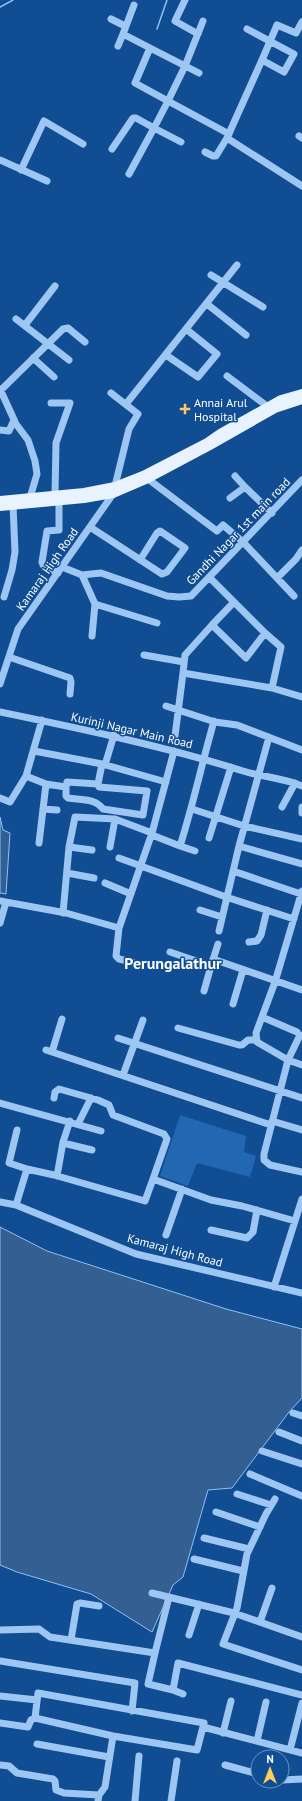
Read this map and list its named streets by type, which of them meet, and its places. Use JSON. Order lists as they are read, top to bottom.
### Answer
{
  "streets": {
    "street": ["Gandhi Nagar 1st main road", "Kamaraj High Road", "Kurinji Nagar Main Road"]
  },
  "districts": ["Perungalathur"],
  "places": {
    "health": ["Annai Arul Hospital"]
  },
  "north": "top"
}
